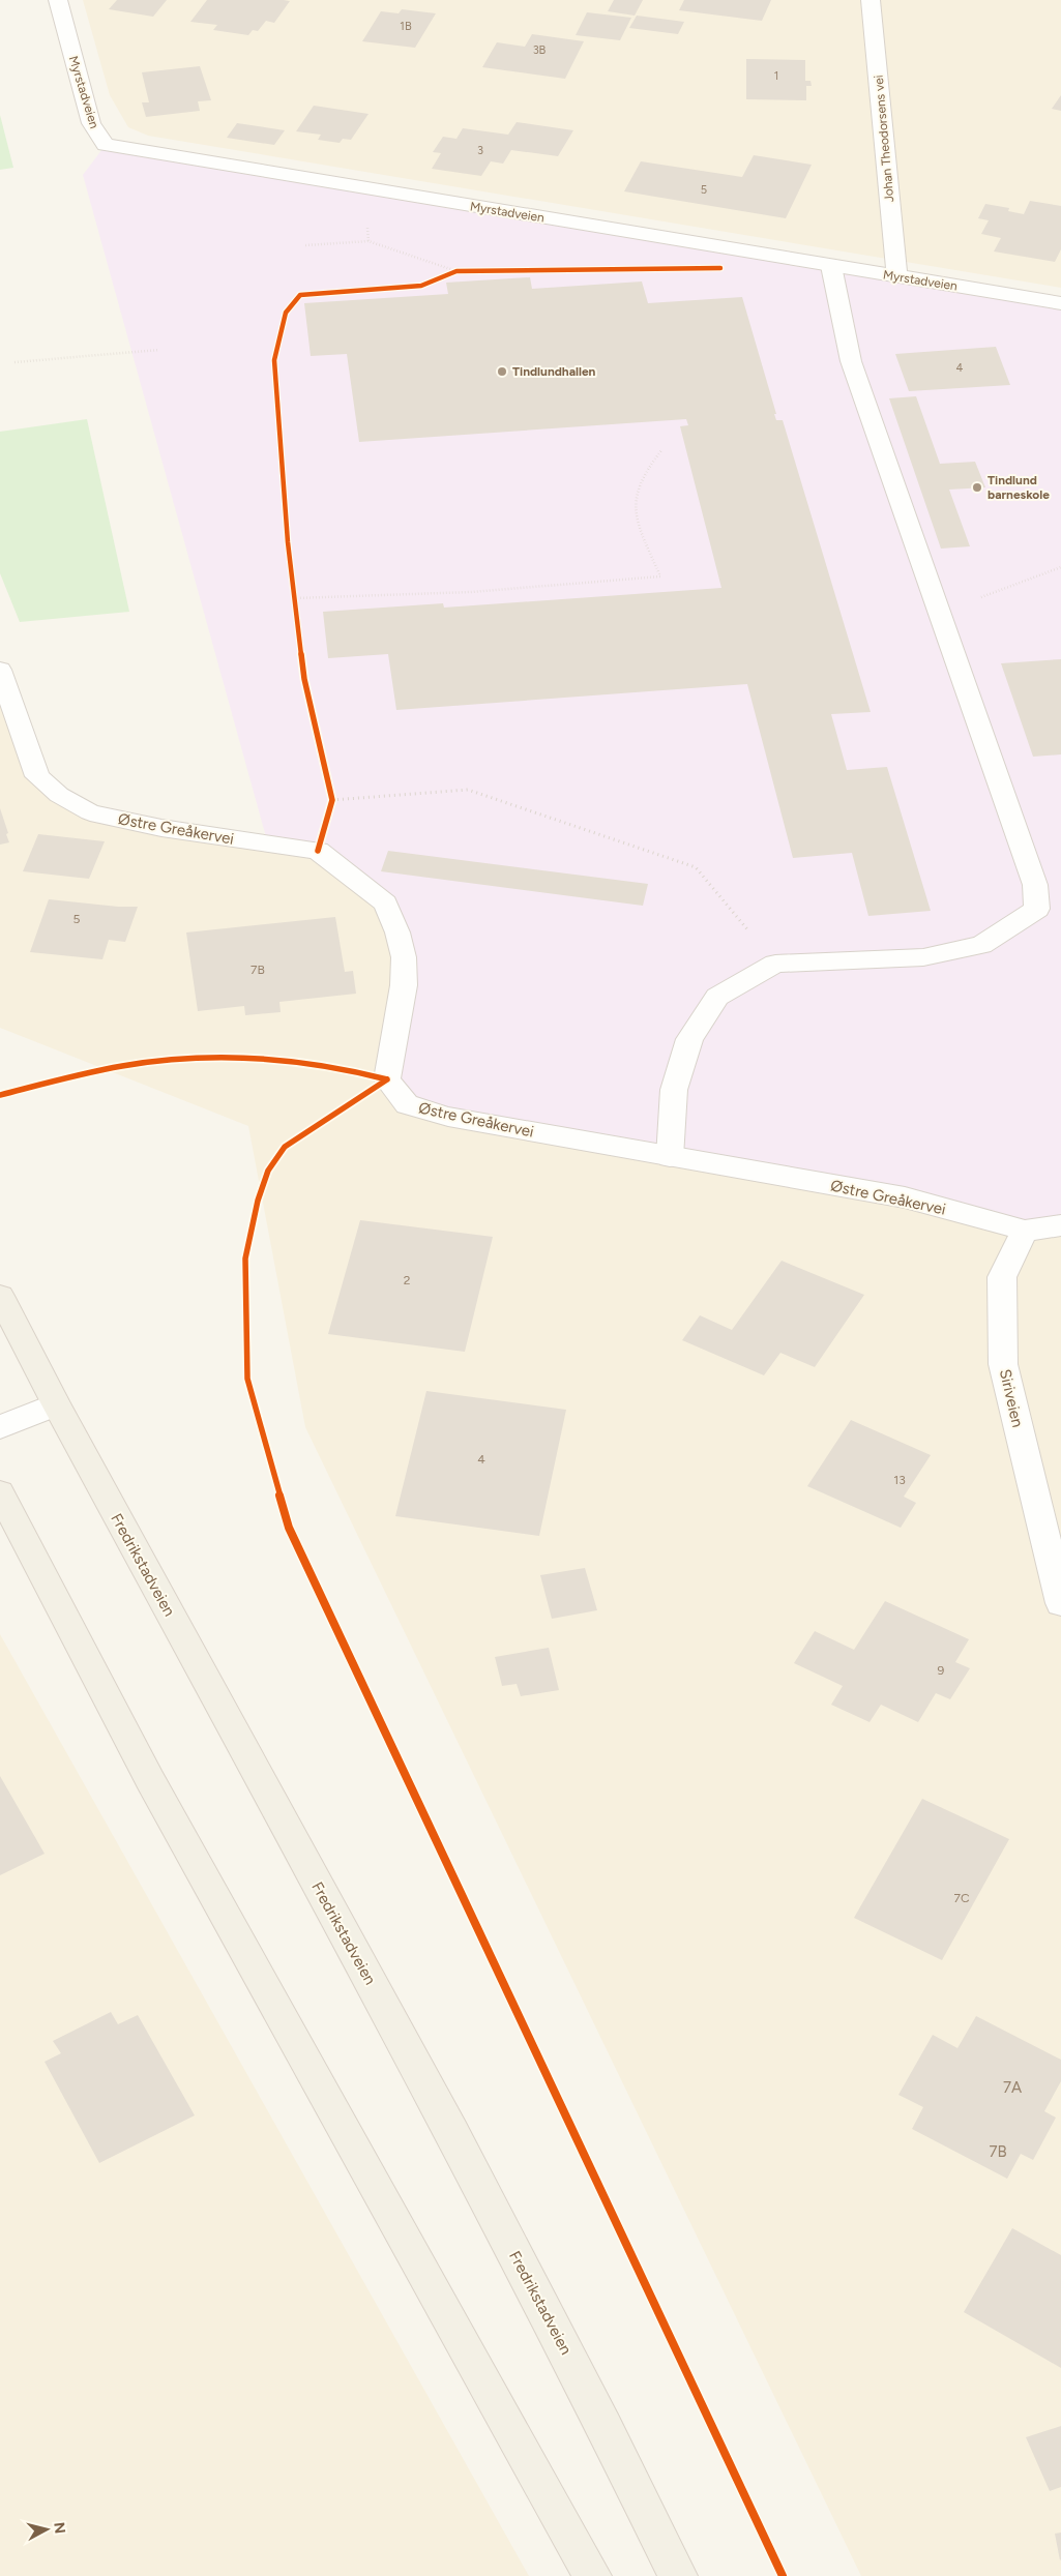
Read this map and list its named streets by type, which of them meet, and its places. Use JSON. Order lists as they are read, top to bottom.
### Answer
{
  "streets": {
    "main road": ["Fredrikstadveien"],
    "street": [
      "Myrstadveien",
      "Johan Theodorsens vei",
      "Østre Greåkervei",
      "Siriveien"
    ]
  },
  "crossings": [
    ["Myrstadveien", "Johan Theodorsens vei"],
    ["Østre Greåkervei", "Siriveien"]
  ],
  "places": ["Tindlundhallen", "Tindlund barneskole"],
  "house_numbers": [
    "1B",
    "3B",
    "1",
    "3",
    "5",
    "4",
    "5",
    "7B",
    "2",
    "4",
    "13",
    "9",
    "7C",
    "7A",
    "7B"
  ],
  "north": "right"
}
